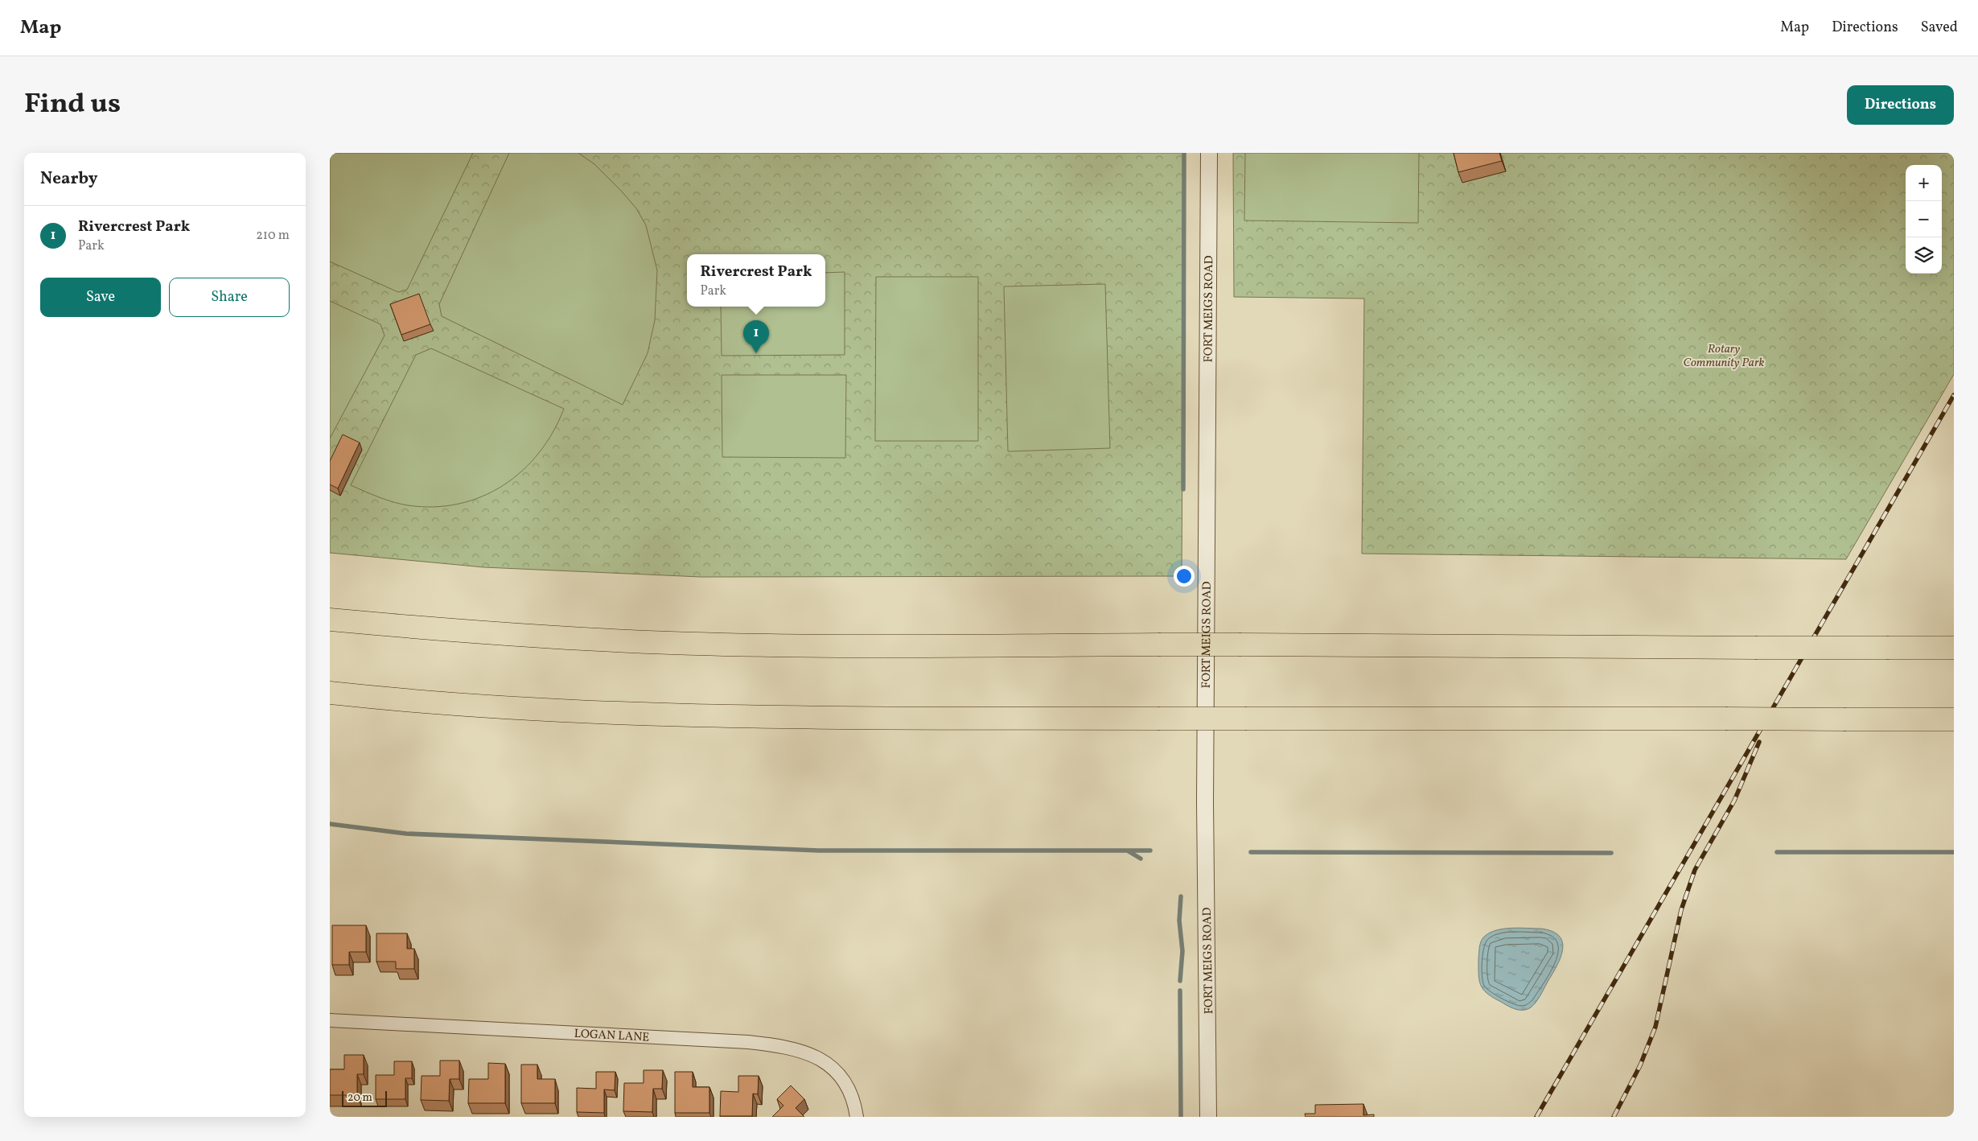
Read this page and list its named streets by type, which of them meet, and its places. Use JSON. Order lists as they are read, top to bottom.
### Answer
{
  "streets": {
    "street": ["FORT MEIGS ROAD", "LOGAN LANE"]
  },
  "parks": ["Rotary Community Park"],
  "scale_bar": "20 m",
  "page": {
    "header": "Map",
    "nav": ["Map", "Directions", "Saved"],
    "title": "Find us",
    "buttons": [
      "Directions",
      ["Save", "Share"]
    ],
    "heading": "Nearby",
    "map_buttons": ["+", "−"],
    "list": [
      {
        "mark": "1",
        "name": "Rivercrest Park",
        "note": "Park",
        "value": "210 m"
      }
    ],
    "popup": ["Rivercrest Park", "Park"],
    "pins": "1",
    "scale": "20 m"
  }
}
